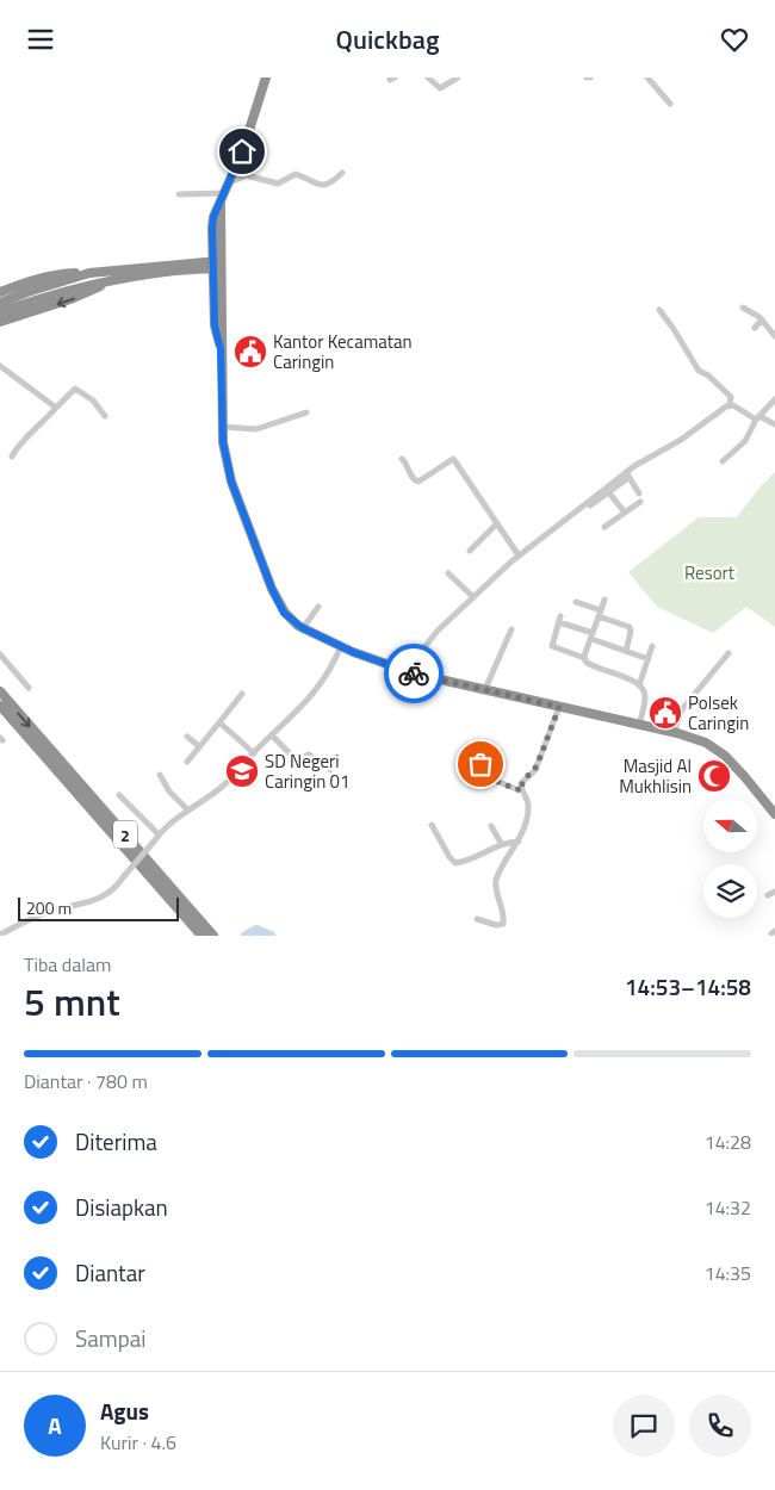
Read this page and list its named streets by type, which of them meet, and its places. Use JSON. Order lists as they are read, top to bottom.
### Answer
{
  "streets": {
    "highway": ["2"]
  },
  "parks": ["Resort"],
  "places": {
    "public building": ["Kantor Kecamatan Caringin", "Polsek Caringin"],
    "school or university": ["SD Negeri Caringin 01"],
    "mosque": ["Masjid Al Mukhlisin"]
  },
  "scale_bar": "200 m",
  "north": "left",
  "page": {
    "header": "Quickbag",
    "scale": "200 m",
    "heading": ["5 mnt", "Tiba dalam", "14:53–14:58"],
    "panel": ["Agus", "Kurir · 4.6"],
    "bar": "Diantar · 780 m",
    "list": [
      ["Diterima", "14:28"],
      ["Disiapkan", "14:32"],
      ["Diantar", "14:35"],
      "Sampai"
    ],
    "round": "A"
  }
}
